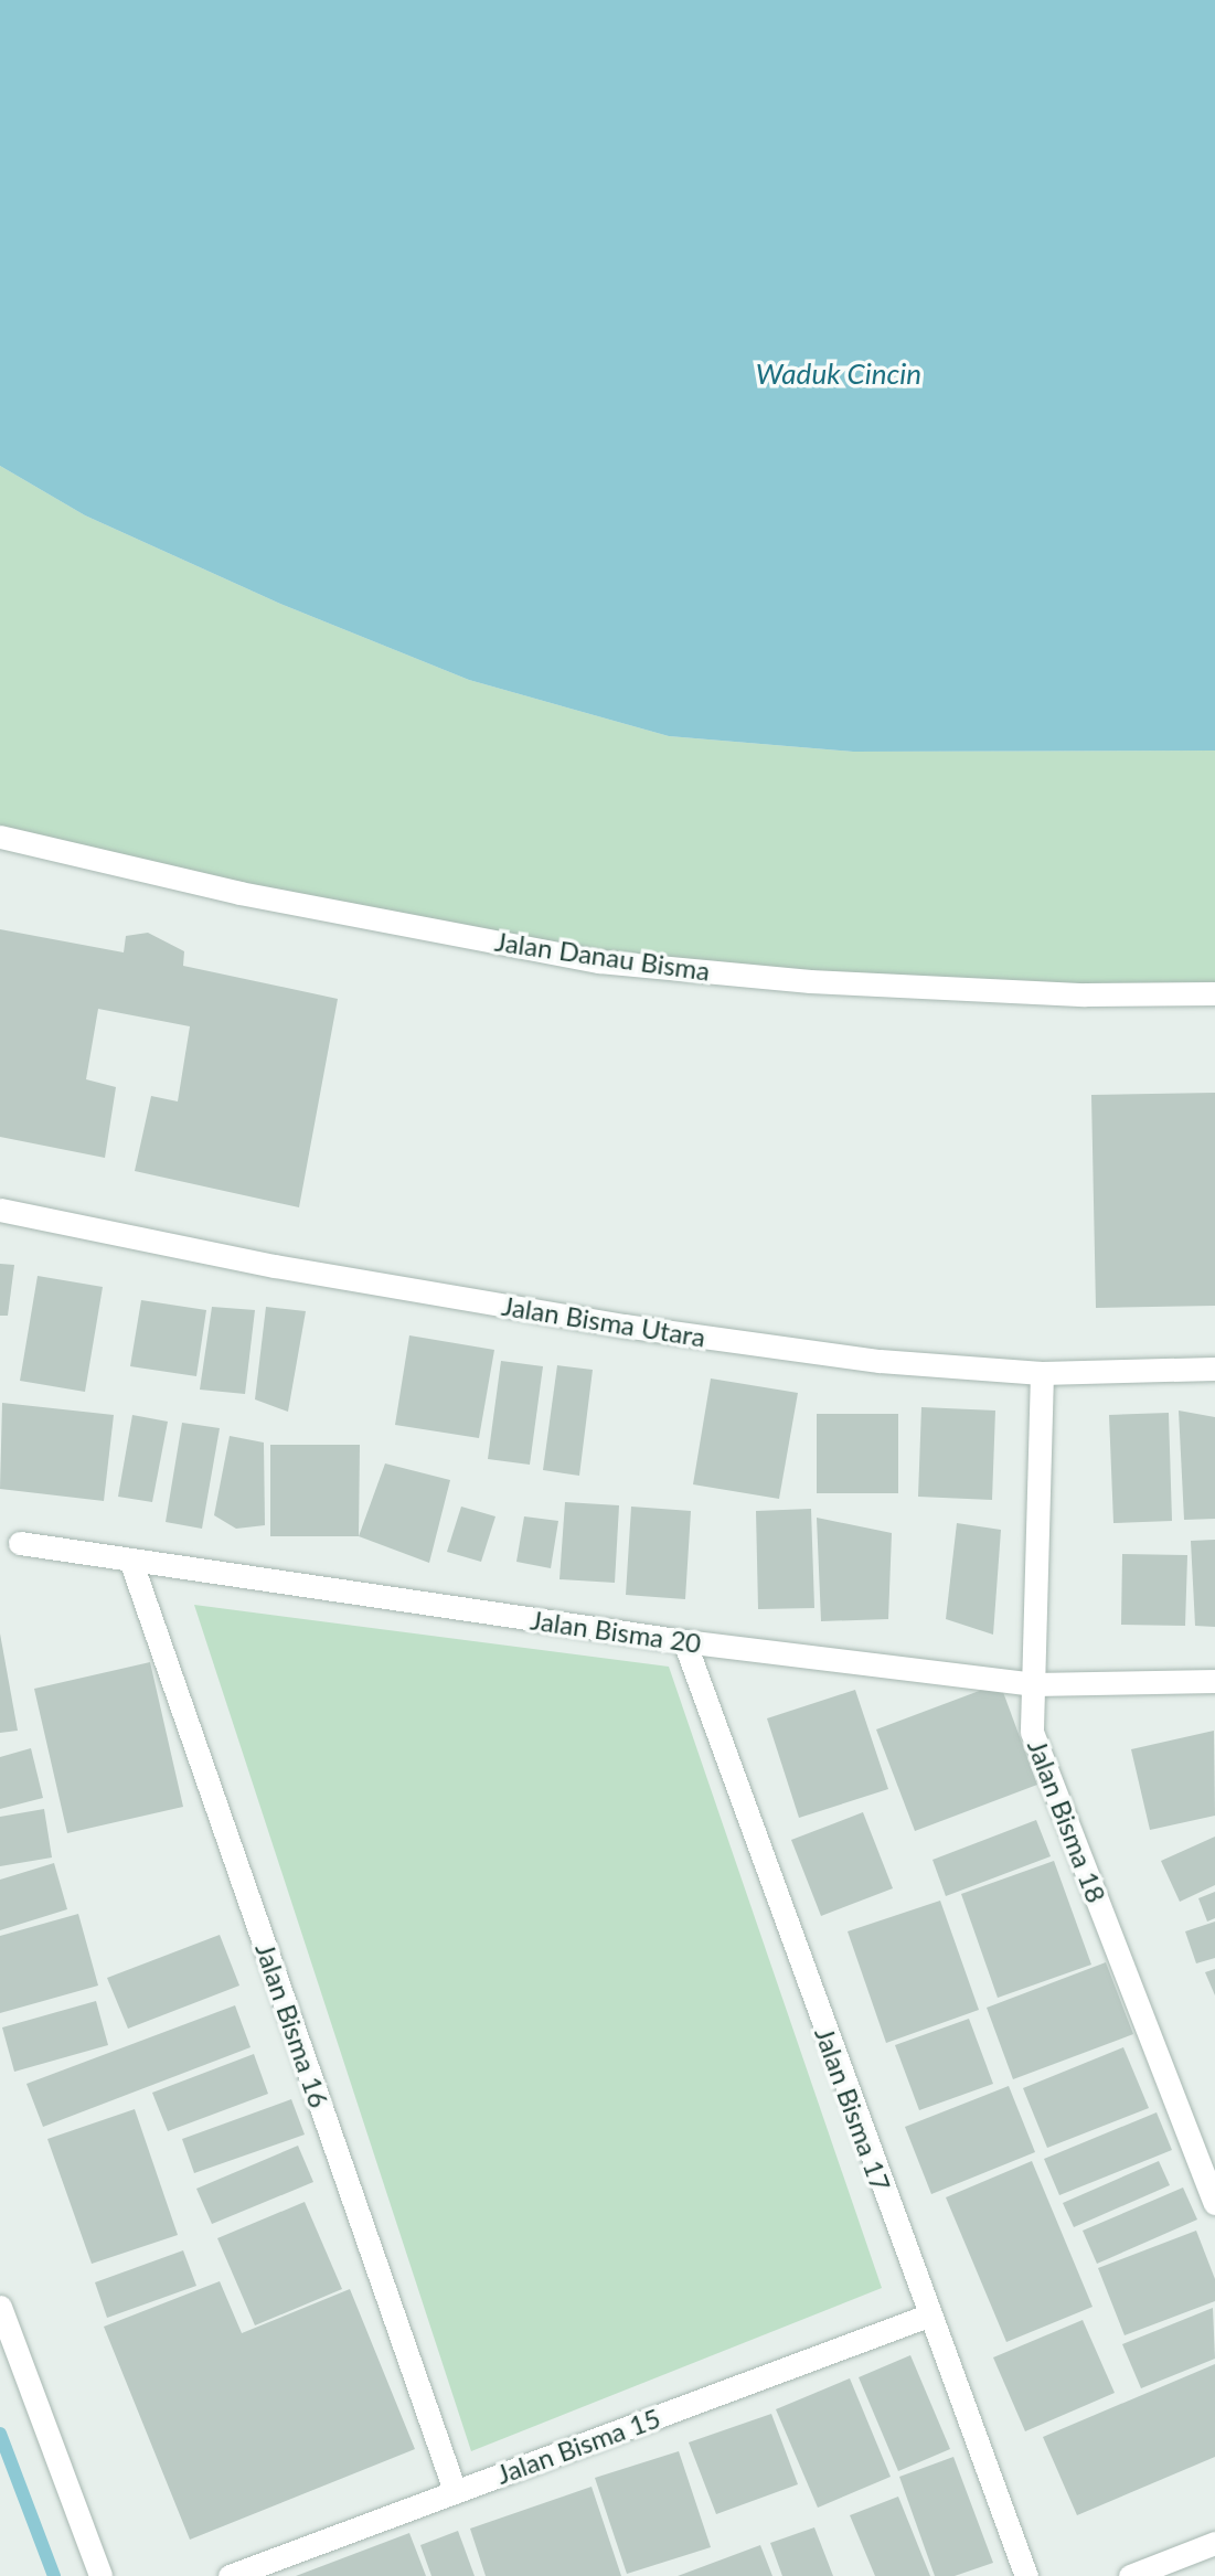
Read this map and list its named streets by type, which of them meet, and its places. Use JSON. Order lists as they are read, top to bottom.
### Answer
{
  "streets": {
    "street": [
      "Jalan Danau Bisma",
      "Jalan Bisma Utara",
      "Jalan Bisma 20",
      "Jalan Bisma 18",
      "Jalan Bisma 16",
      "Jalan Bisma 17",
      "Jalan Bisma 15"
    ]
  },
  "crossings": [
    ["Jalan Bisma Utara", "Jalan Bisma 18"],
    ["Jalan Bisma 20", "Jalan Bisma 18"],
    ["Jalan Bisma 20", "Jalan Bisma 16"],
    ["Jalan Bisma 20", "Jalan Bisma 17"],
    ["Jalan Bisma 16", "Jalan Bisma 15"],
    ["Jalan Bisma 17", "Jalan Bisma 15"]
  ],
  "water": ["Waduk Cincin"]
}
